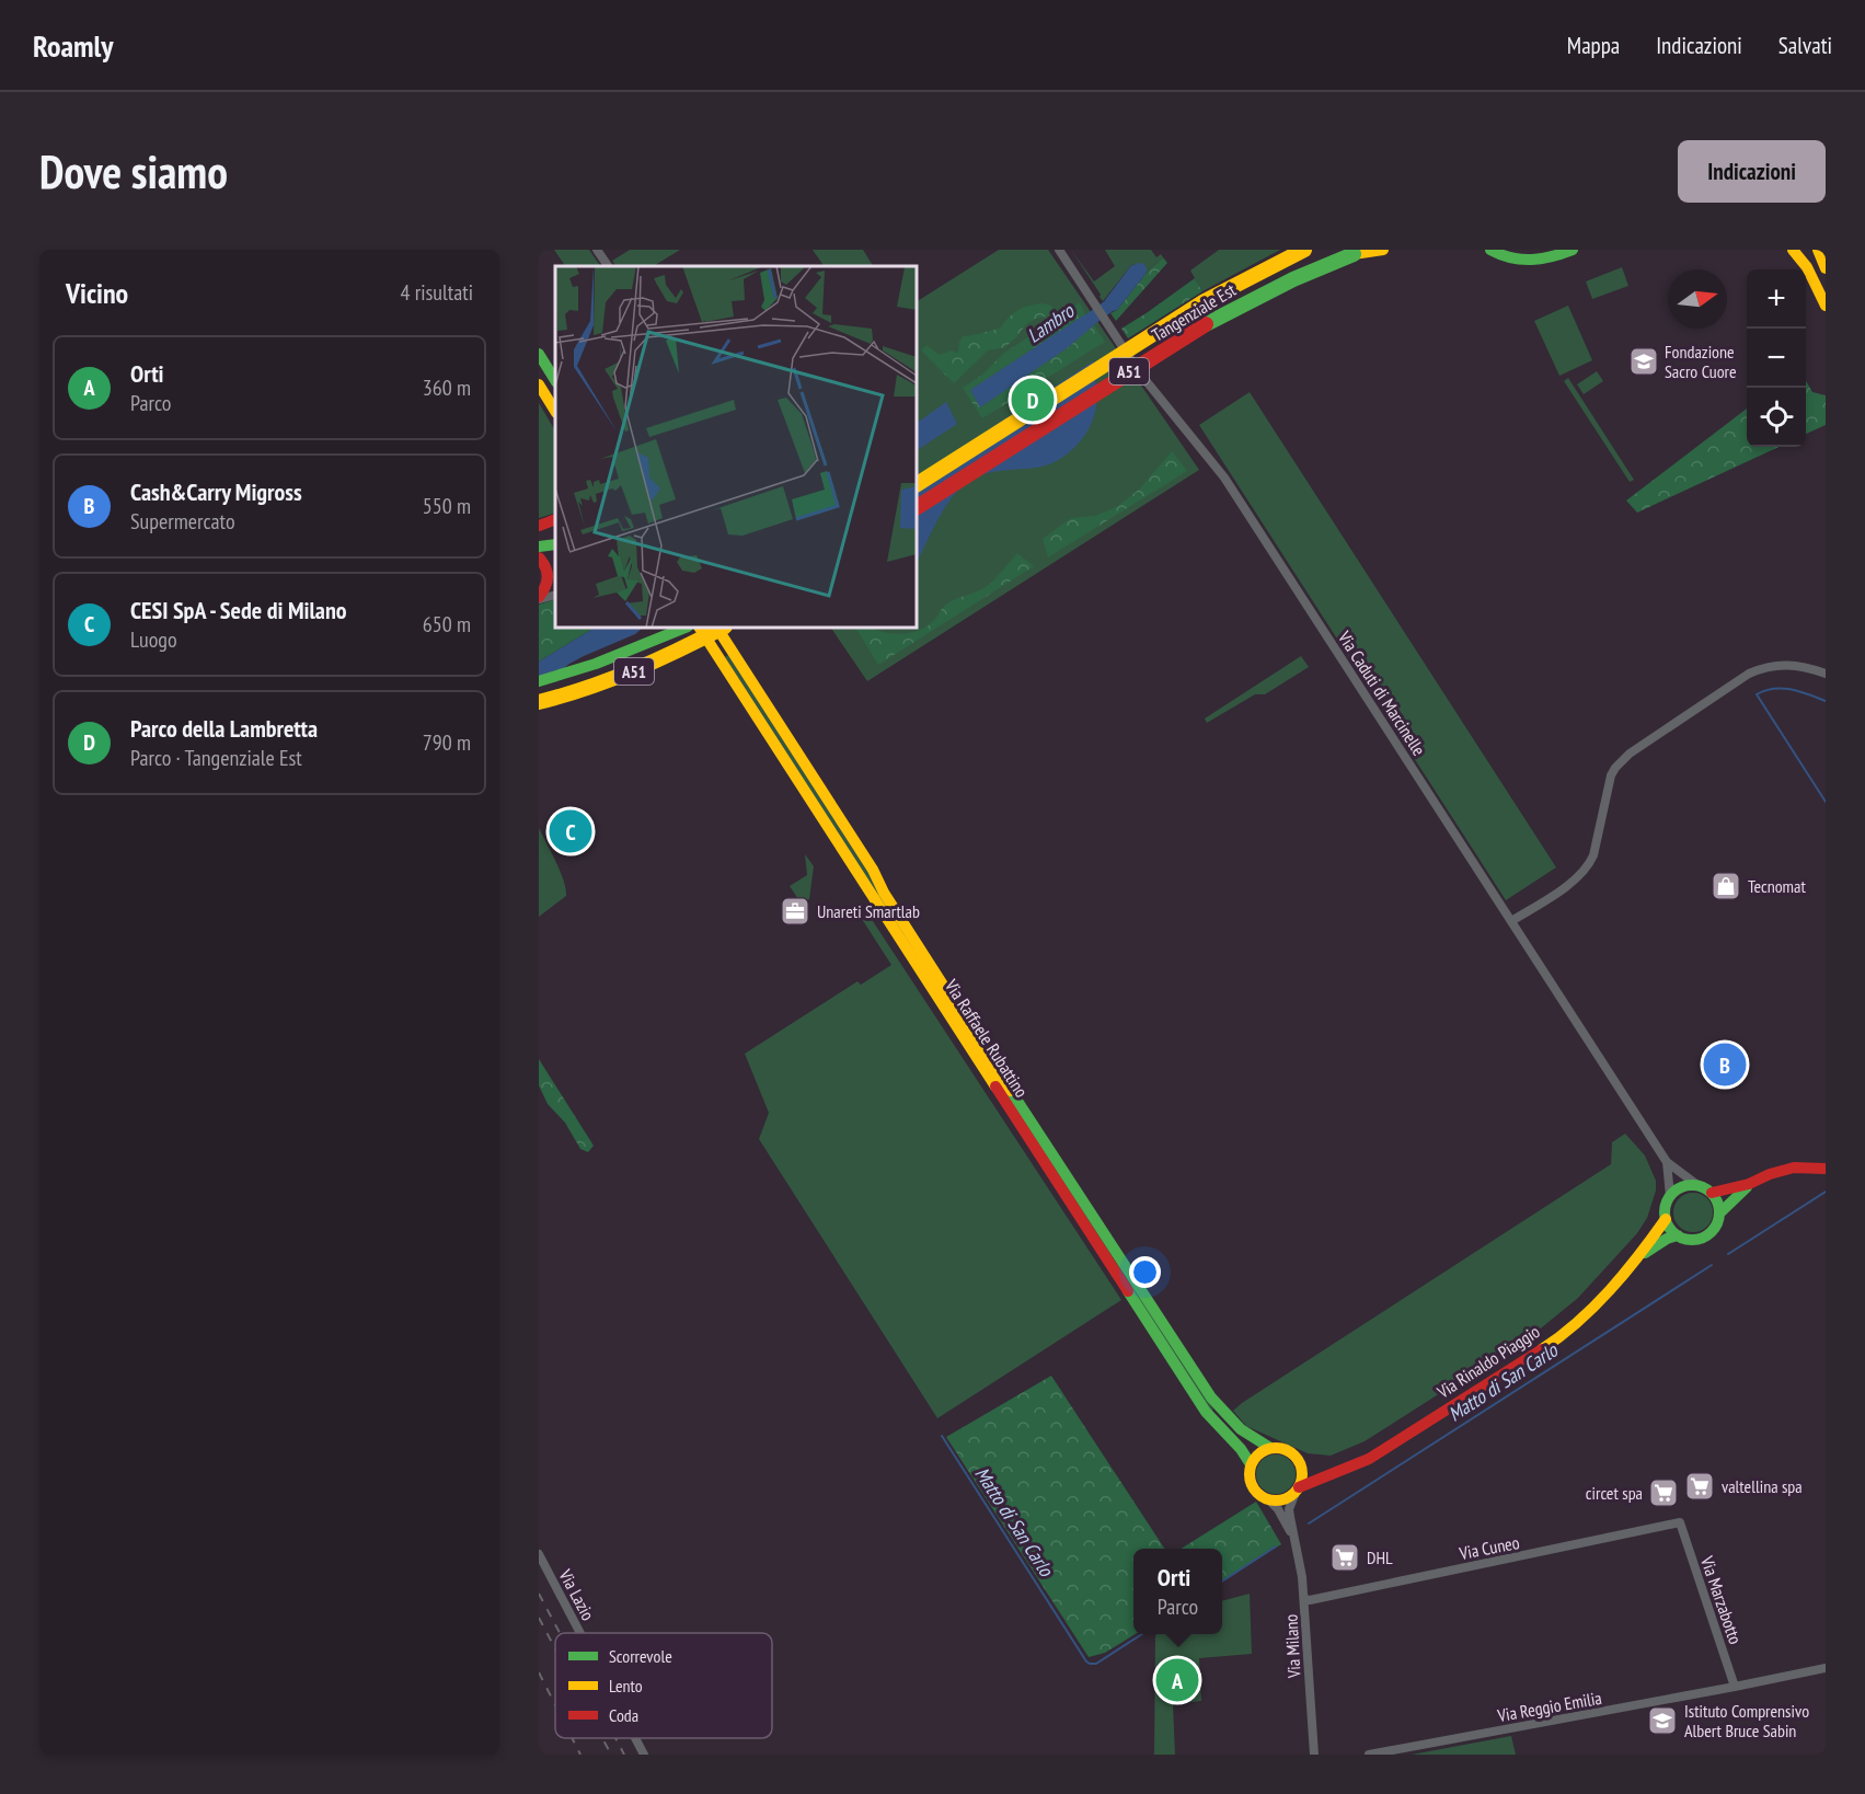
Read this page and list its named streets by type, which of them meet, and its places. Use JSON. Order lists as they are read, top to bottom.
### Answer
{
  "streets": {
    "main road": [
      "Tangenziale Est",
      "A51",
      "Via Raffaele Rubattino",
      "Via Rinaldo Piaggio"
    ],
    "street": [
      "Via Caduti di Marcinelle",
      "Via Cuneo",
      "Via Lazio",
      "Via Marzabotto",
      "Via Milano",
      "Via Reggio Emilia"
    ]
  },
  "crossings": [
    ["Via Caduti di Marcinelle", "Via Rinaldo Piaggio"],
    ["Via Raffaele Rubattino", "Via Rinaldo Piaggio"],
    ["Via Raffaele Rubattino", "Via Milano"],
    ["Via Rinaldo Piaggio", "Via Milano"],
    ["Via Cuneo", "Via Marzabotto"],
    ["Via Cuneo", "Via Milano"],
    ["Via Marzabotto", "Via Reggio Emilia"]
  ],
  "water": ["Lambro", "Matto di San Carlo"],
  "places": {
    "school or university": ["Fondazione Sacro Cuore", "Istituto Comprensivo Albert Bruce Sabin"],
    "shop": ["Tecnomat"],
    "office": ["Unareti Smartlab"],
    "supermarket": ["valtellina spa", "circet spa", "DHL"]
  },
  "legend": ["Scorrevole", "Lento", "Coda"],
  "north": "right",
  "page": {
    "header": "Roamly",
    "nav": ["Mappa", "Indicazioni", "Salvati"],
    "buttons": "Indicazioni",
    "title": "Dove siamo",
    "heading": ["Vicino", "4 risultati"],
    "map_buttons": ["+", "−"],
    "list": [
      {
        "mark": "A",
        "name": "Orti",
        "note": "Parco",
        "value": "360 m"
      },
      {
        "mark": "B",
        "name": "Cash&Carry Migross",
        "note": "Supermercato",
        "value": "550 m"
      },
      {
        "mark": "C",
        "name": "CESI SpA - Sede di Milano",
        "note": "Luogo",
        "value": "650 m"
      },
      {
        "mark": "D",
        "name": "Parco della Lambretta",
        "note": "Parco · Tangenziale Est",
        "value": "790 m"
      }
    ],
    "pins": [
      "D",
      "C",
      "B",
      "A"
    ],
    "popup": ["Orti", "Parco"]
  }
}
